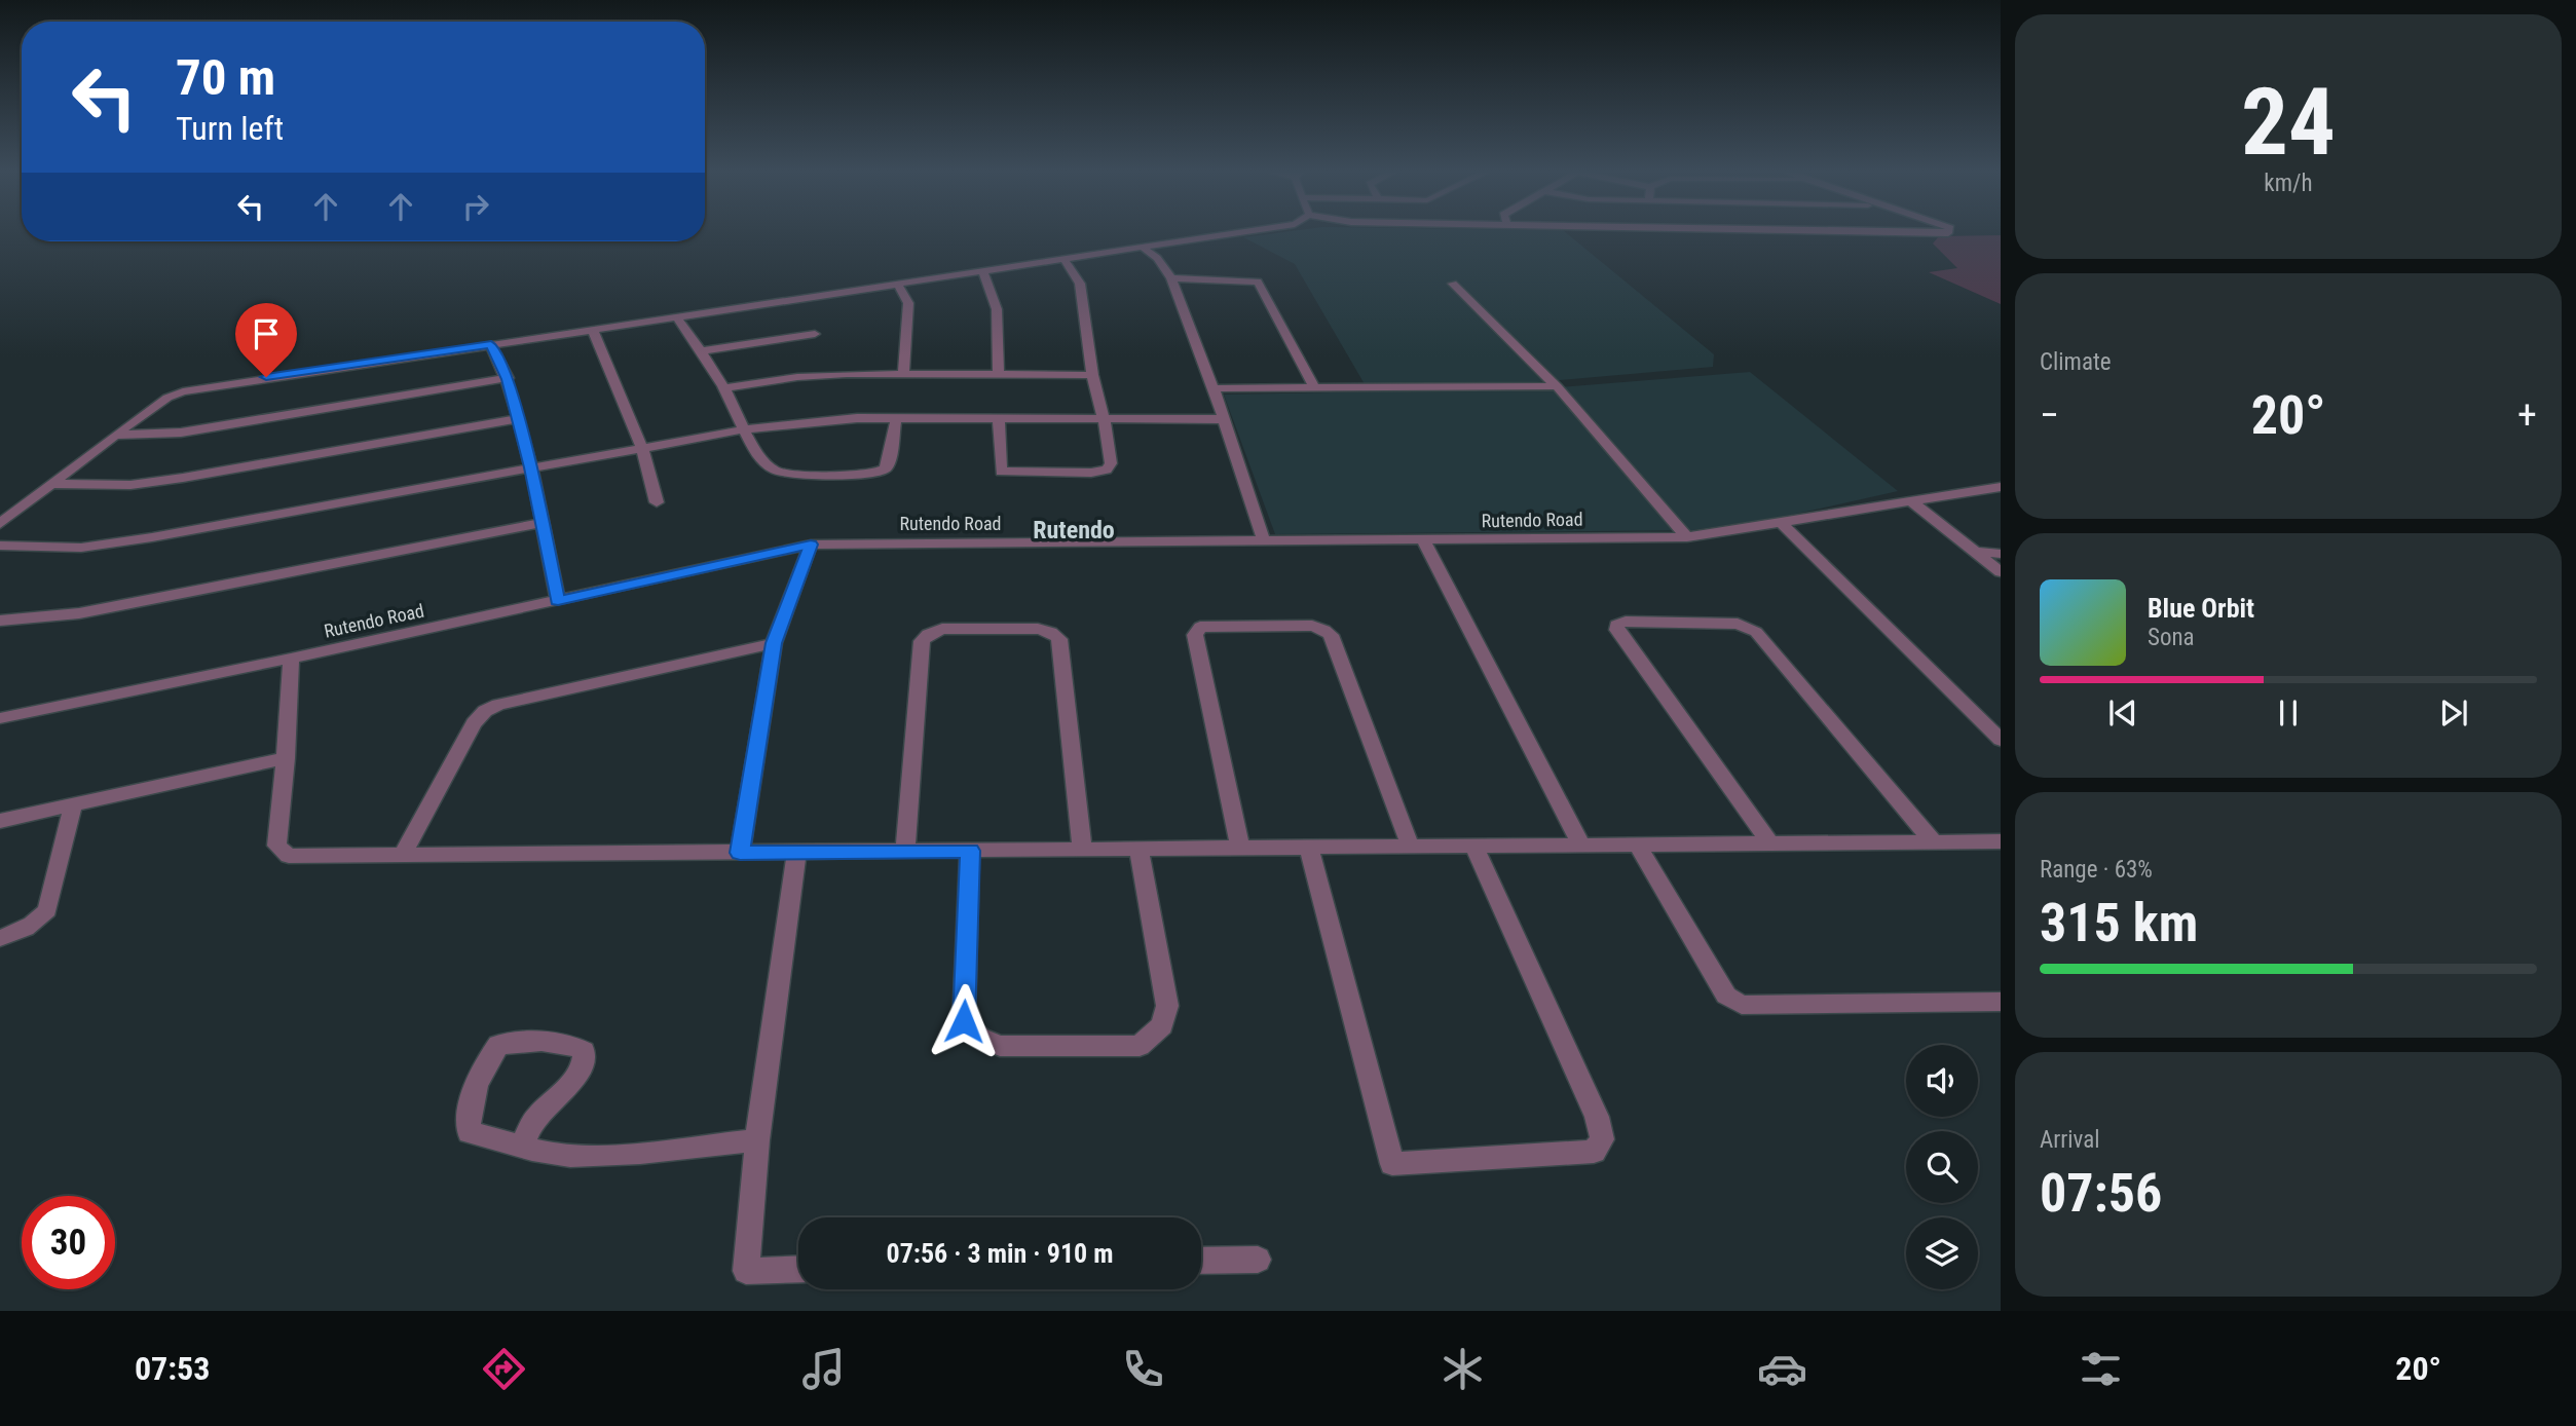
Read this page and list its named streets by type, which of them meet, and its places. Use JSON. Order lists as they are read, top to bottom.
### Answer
{
  "streets": {
    "street": ["Rutendo Road"]
  },
  "districts": ["Rutendo"],
  "page": {
    "tile": [
      ["24", "km/h"],
      "Climate",
      ["Range · 63%", "315 km"],
      ["Arrival", "07:56"]
    ],
    "turn": ["70 m", "Turn left"],
    "heat": ["−", "20°", "+"],
    "song": ["Blue Orbit", "Sona"],
    "limit": "30",
    "trip": "07:56 · 3 min · 910 m",
    "tabs": ["07:53", "20°"]
  }
}
